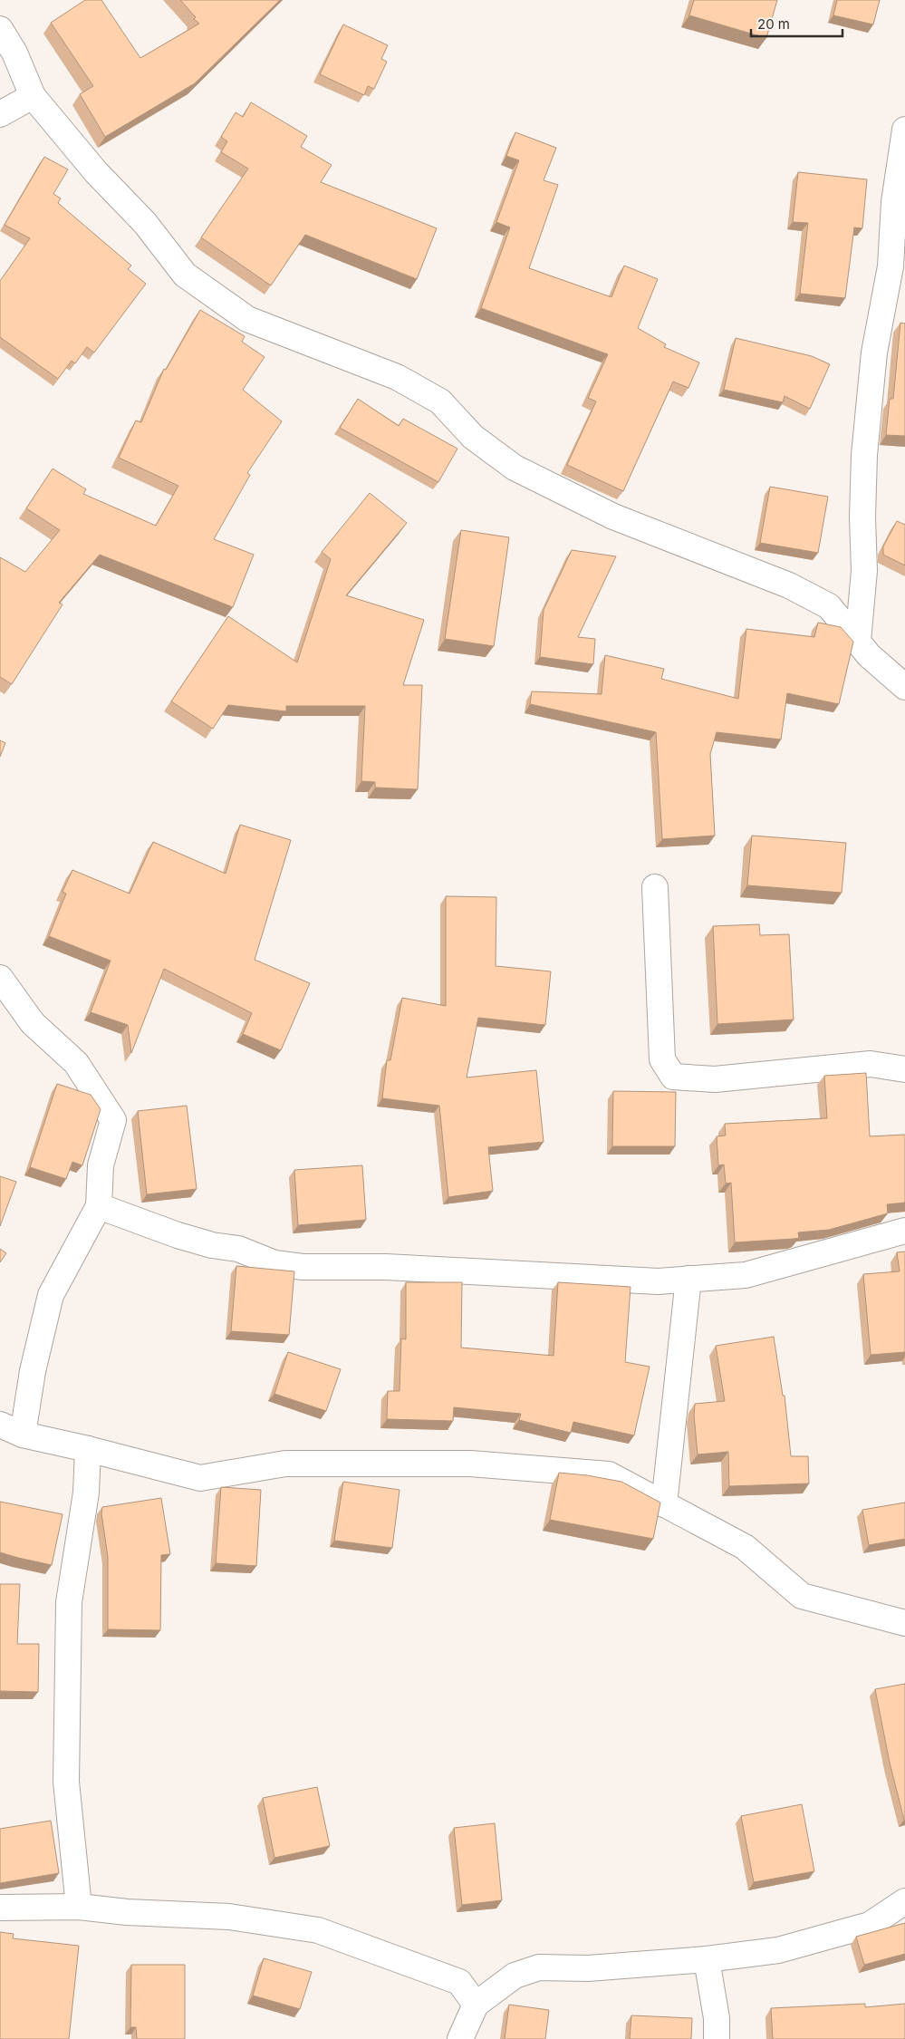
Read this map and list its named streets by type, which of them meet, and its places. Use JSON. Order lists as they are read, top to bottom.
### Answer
{
  "scale_bar": "20 m"
}
